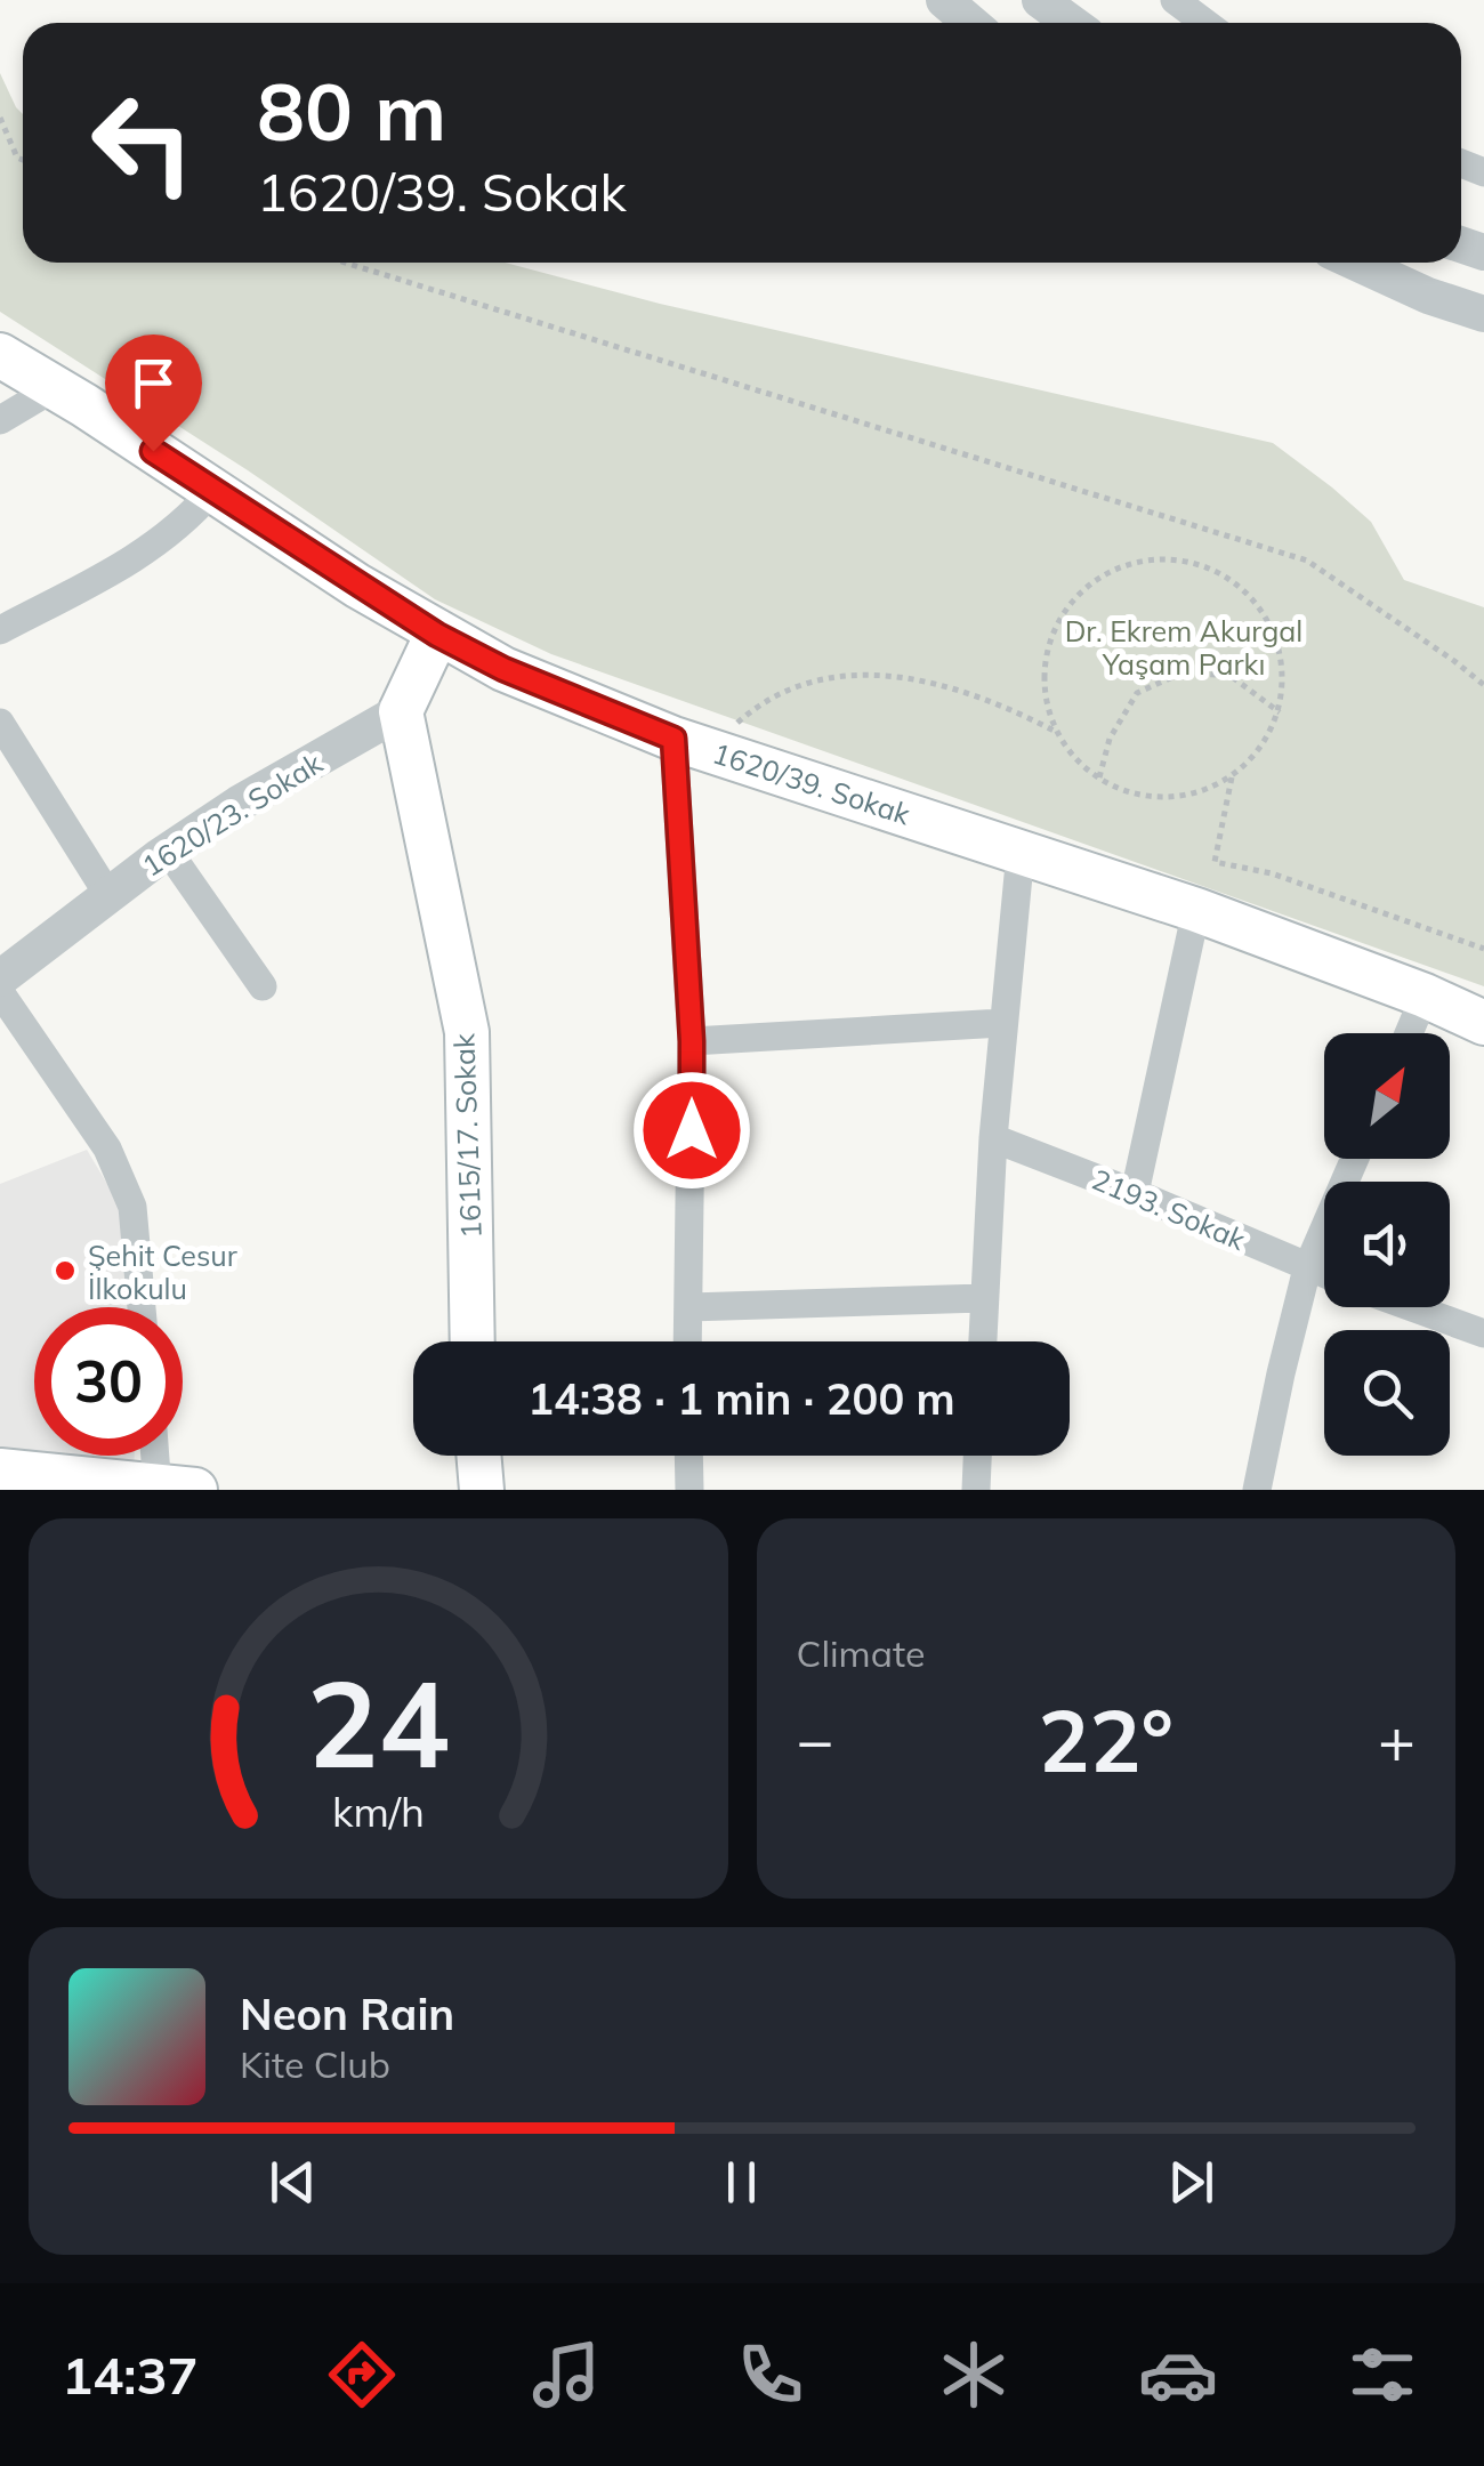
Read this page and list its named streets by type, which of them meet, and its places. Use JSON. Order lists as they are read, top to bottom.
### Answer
{
  "streets": {
    "main road": ["1620/39. Sokak", "1615/17. Sokak"],
    "street": ["1620/23. Sokak", "2193. Sokak"]
  },
  "crossings": [
    ["1620/23. Sokak", "1615/17. Sokak"]
  ],
  "parks": ["Dr. Ekrem Akurgal Yaşam Parkı"],
  "places": ["Şehit Cesur İlkokulu"],
  "north": "top right",
  "page": {
    "turn": ["80 m", "1620/39. Sokak"],
    "limit": "30",
    "trip": "14:38 · 1 min · 200 m",
    "tile": "Climate",
    "heat": ["−", "22°", "+"],
    "song": ["Neon Rain", "Kite Club"],
    "tabs": "14:37",
    "gauge": ["24", "km/h"]
  }
}
